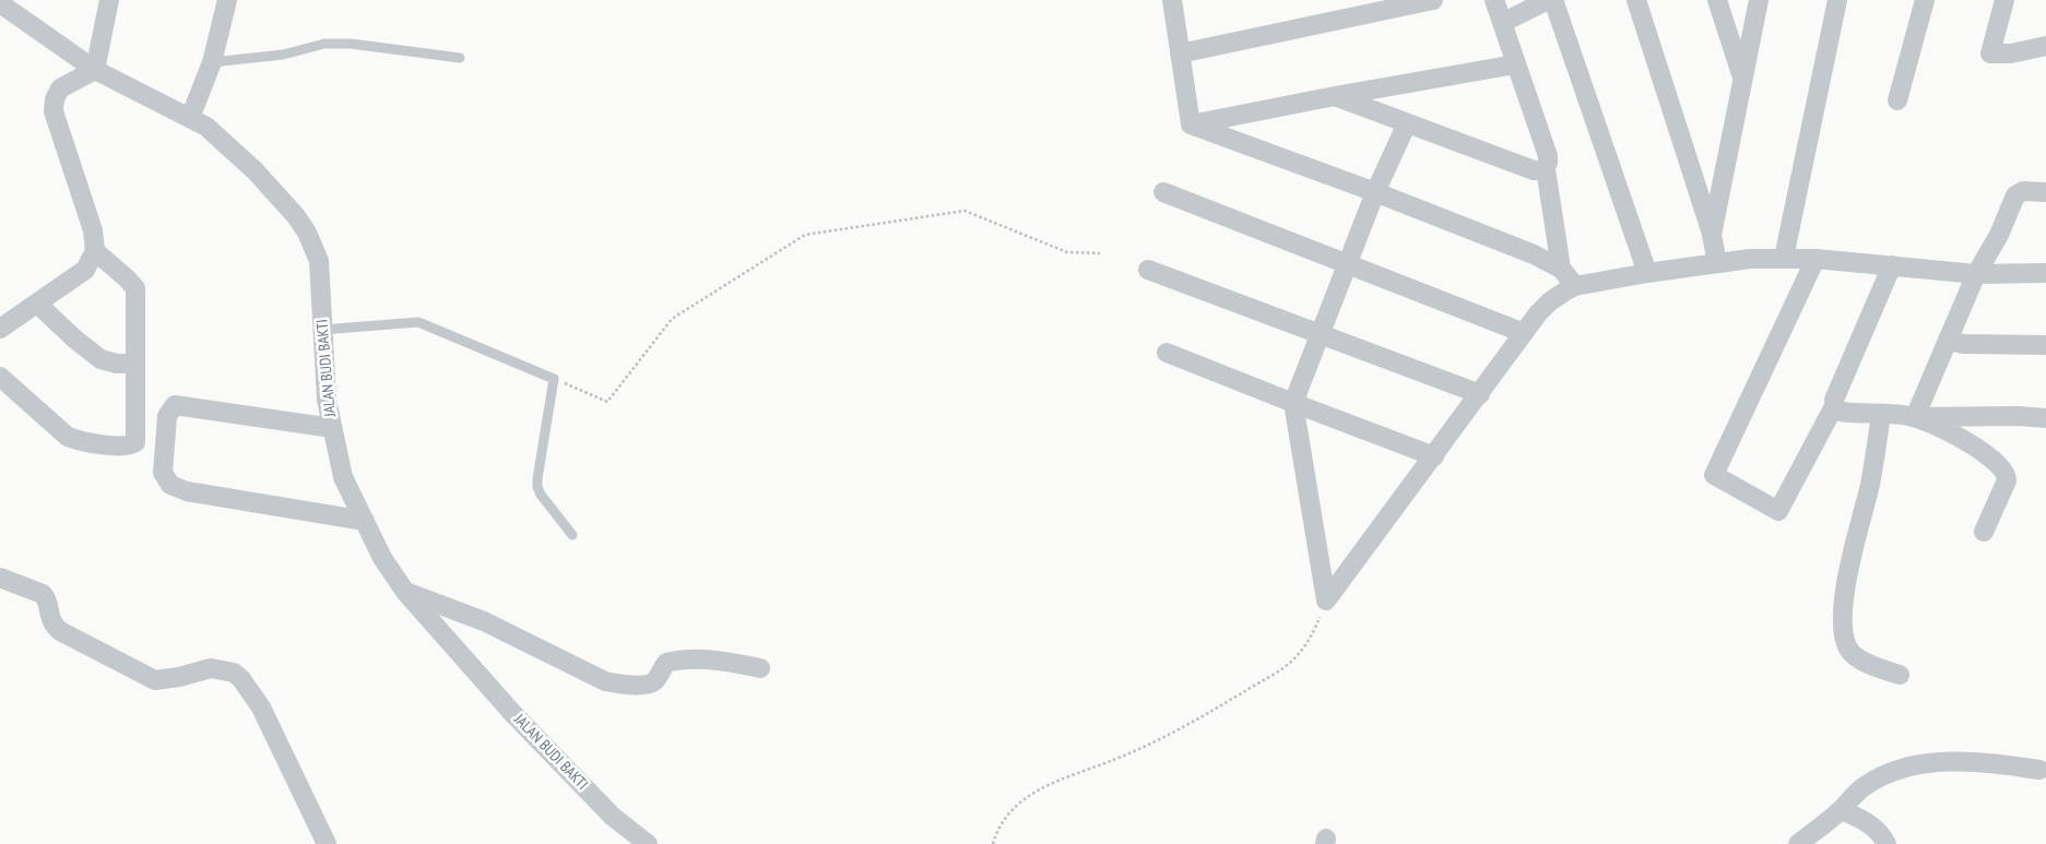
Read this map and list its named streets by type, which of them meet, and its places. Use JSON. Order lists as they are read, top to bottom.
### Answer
{
  "streets": {
    "street": ["JALAN BUDI BAKTI"]
  }
}
